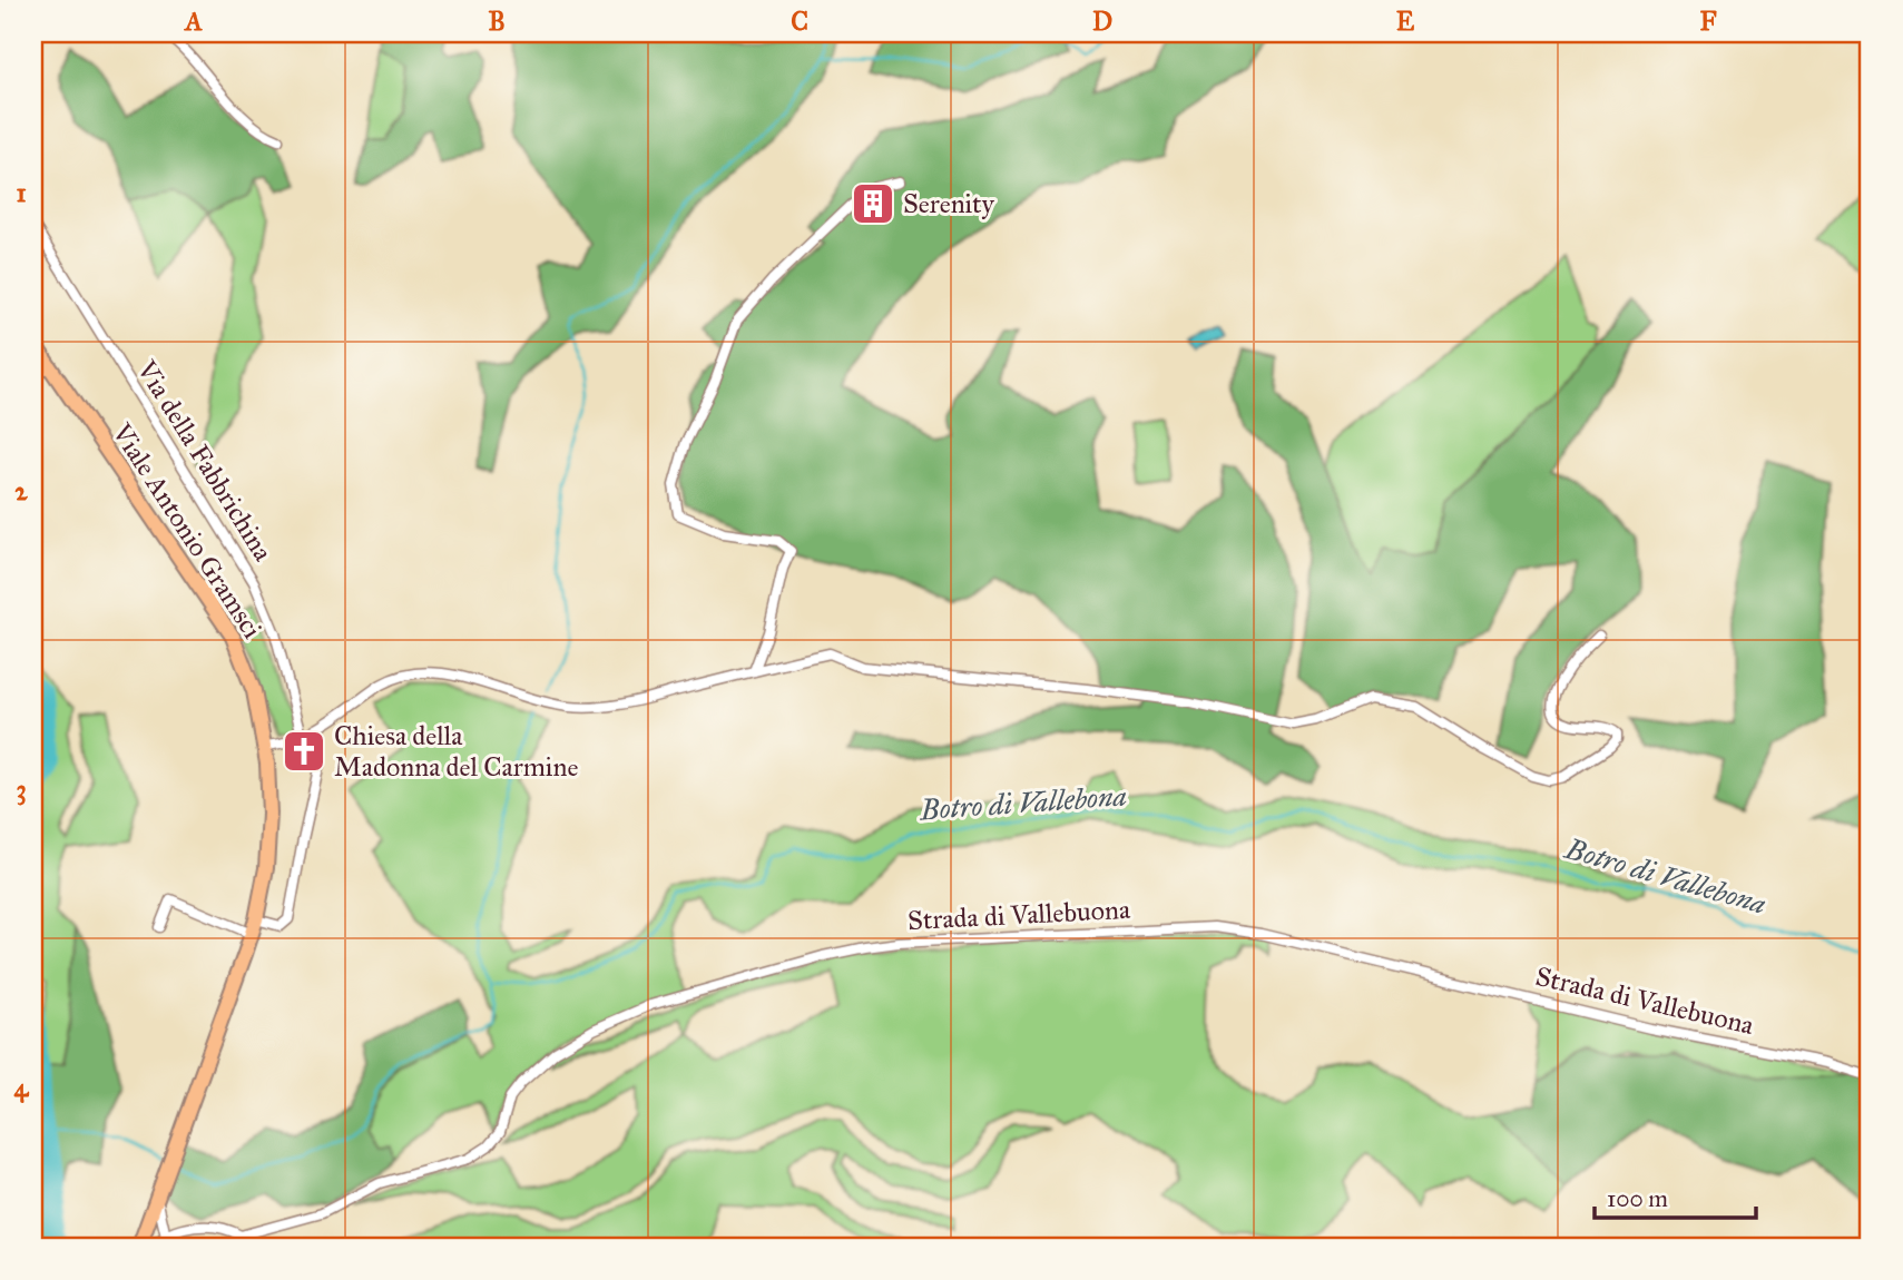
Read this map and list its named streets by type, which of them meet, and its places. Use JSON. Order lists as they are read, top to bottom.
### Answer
{
  "streets": {
    "main road": ["Viale Antonio Gramsci"],
    "street": ["Via della Fabbrichina", "Strada di Vallebuona"]
  },
  "crossings": [
    ["Via della Fabbrichina", "Viale Antonio Gramsci"]
  ],
  "water": ["Botro di Vallebona"],
  "places": {
    "building": ["Serenity"],
    "church": ["Chiesa della Madonna del Carmine"]
  },
  "scale_bar": "100 m",
  "grid": {
    "columns": [
      "A",
      "B",
      "C",
      "D",
      "E",
      "F"
    ],
    "rows": [
      "1",
      "2",
      "3",
      "4"
    ]
  }
}
